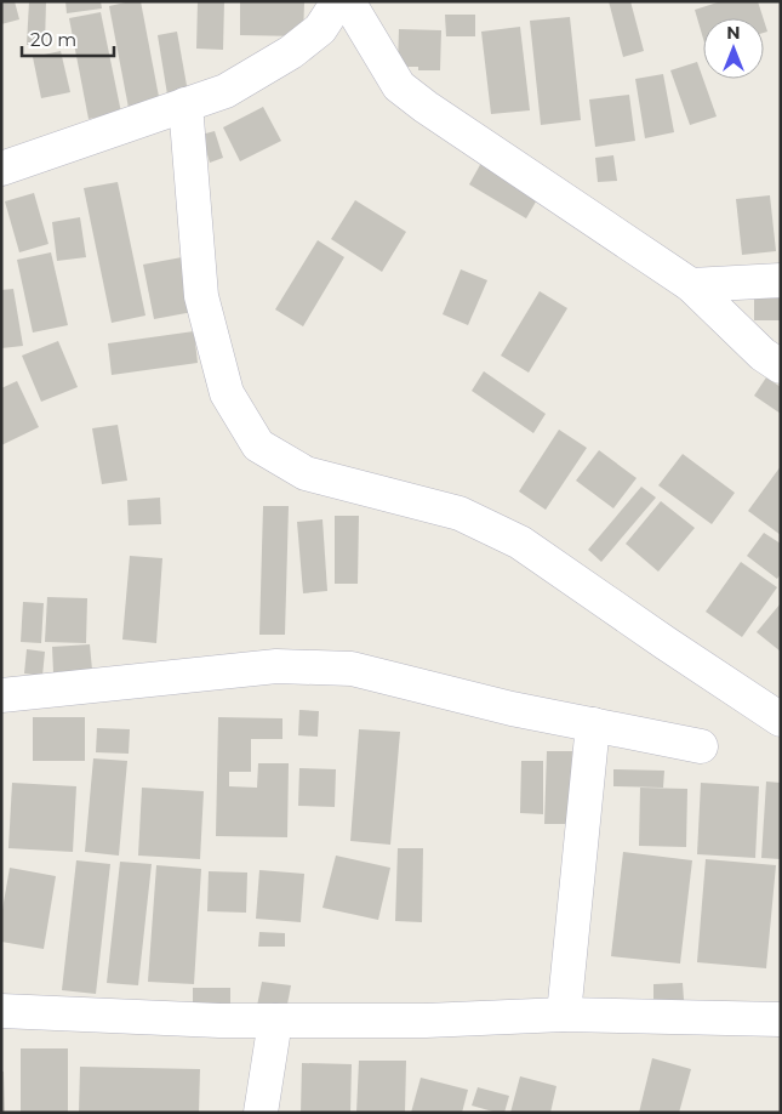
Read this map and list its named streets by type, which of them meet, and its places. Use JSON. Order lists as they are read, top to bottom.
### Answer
{
  "scale_bar": "20 m",
  "north": "top"
}
